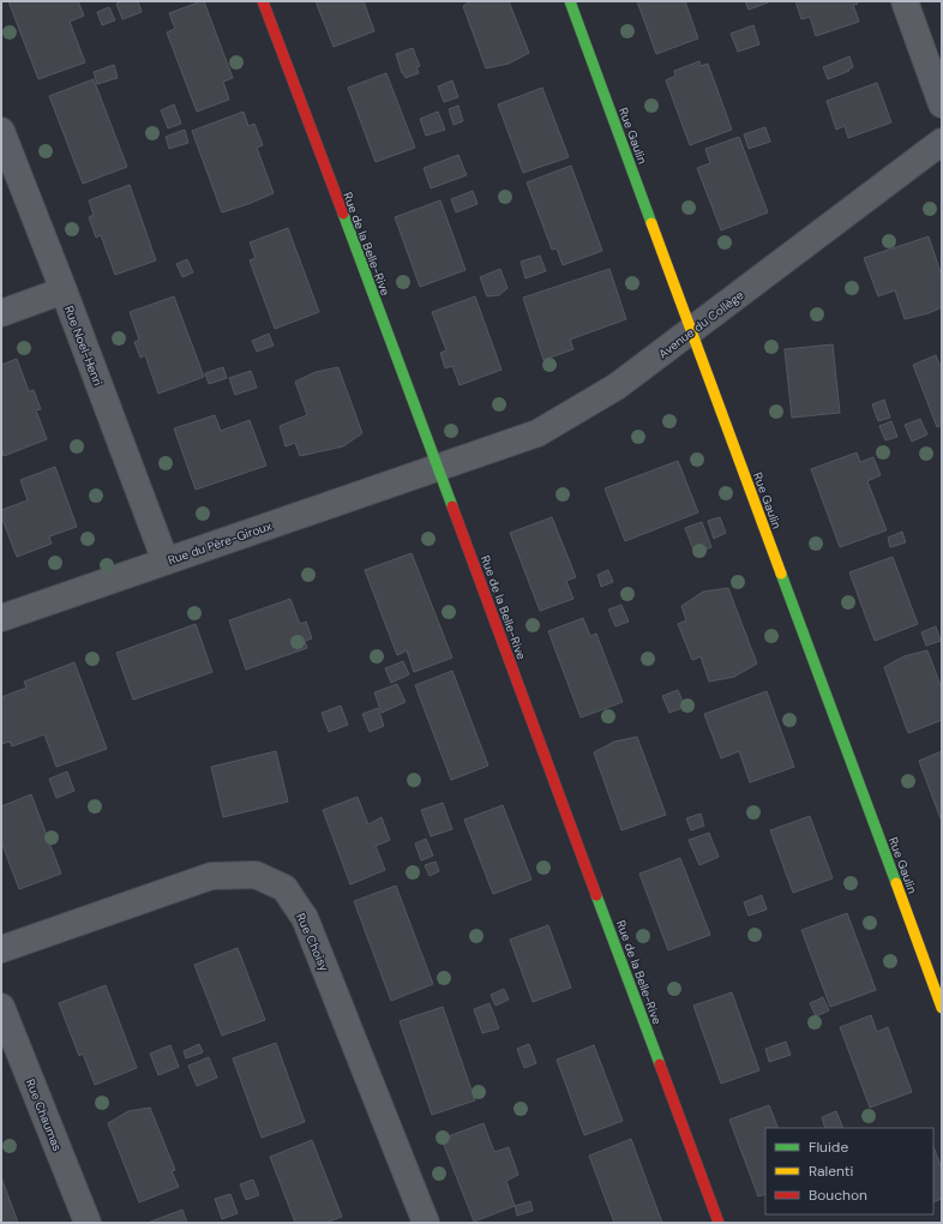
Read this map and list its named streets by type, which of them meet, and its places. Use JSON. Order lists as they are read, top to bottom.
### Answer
{
  "streets": {
    "street": [
      "Rue Gaulin",
      "Rue de la Belle-Rive",
      "Avenue du Collège",
      "Rue Noel-Henri",
      "Rue du Père-Giroux",
      "Rue Choisy",
      "Rue Chaumas"
    ]
  },
  "crossings": [
    ["Rue Gaulin", "Avenue du Collège"],
    ["Rue de la Belle-Rive", "Avenue du Collège"],
    ["Rue de la Belle-Rive", "Rue du Père-Giroux"],
    ["Avenue du Collège", "Rue du Père-Giroux"],
    ["Rue Noel-Henri", "Rue du Père-Giroux"]
  ],
  "legend": ["Fluide", "Ralenti", "Bouchon"]
}
